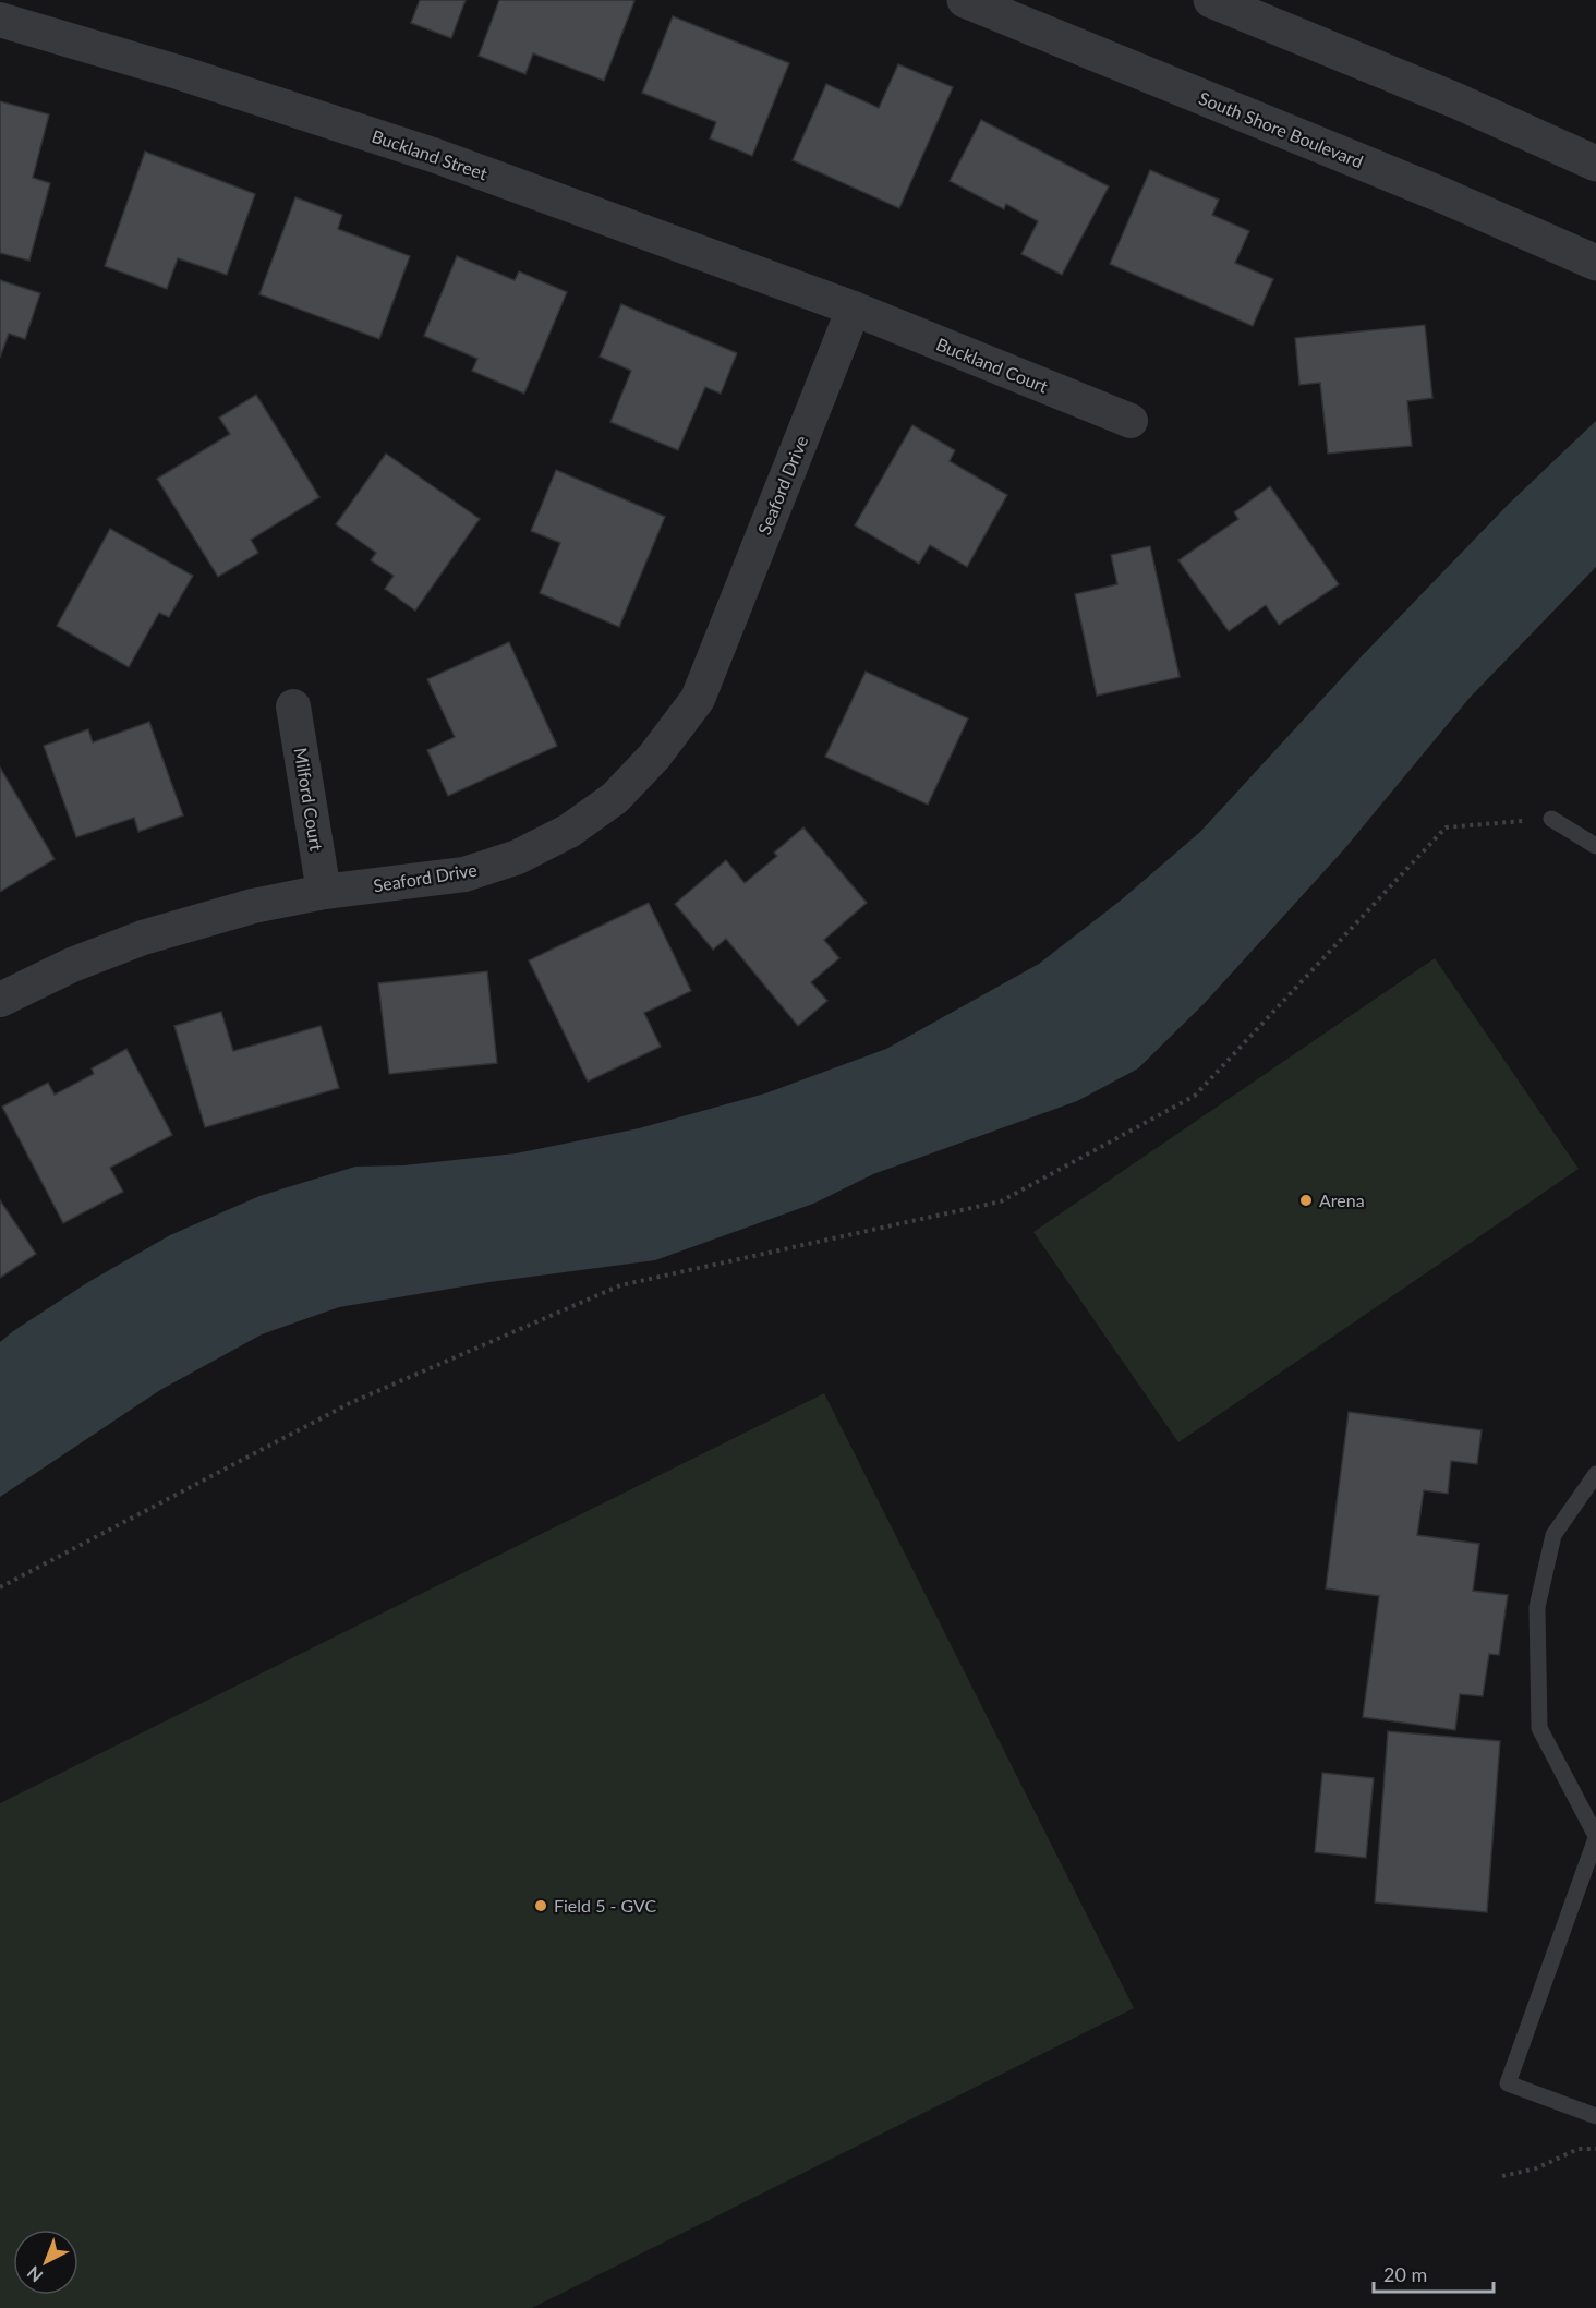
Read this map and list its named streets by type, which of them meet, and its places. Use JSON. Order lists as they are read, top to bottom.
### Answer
{
  "streets": {
    "street": [
      "South Shore Boulevard",
      "Buckland Street",
      "Buckland Court",
      "Seaford Drive",
      "Milford Court"
    ]
  },
  "crossings": [
    ["Buckland Street", "Buckland Court"],
    ["Buckland Street", "Seaford Drive"],
    ["Buckland Court", "Seaford Drive"],
    ["Seaford Drive", "Milford Court"]
  ],
  "places": ["Arena", "Field 5 - GVC"],
  "scale_bar": "20 m",
  "north": "bottom left"
}
